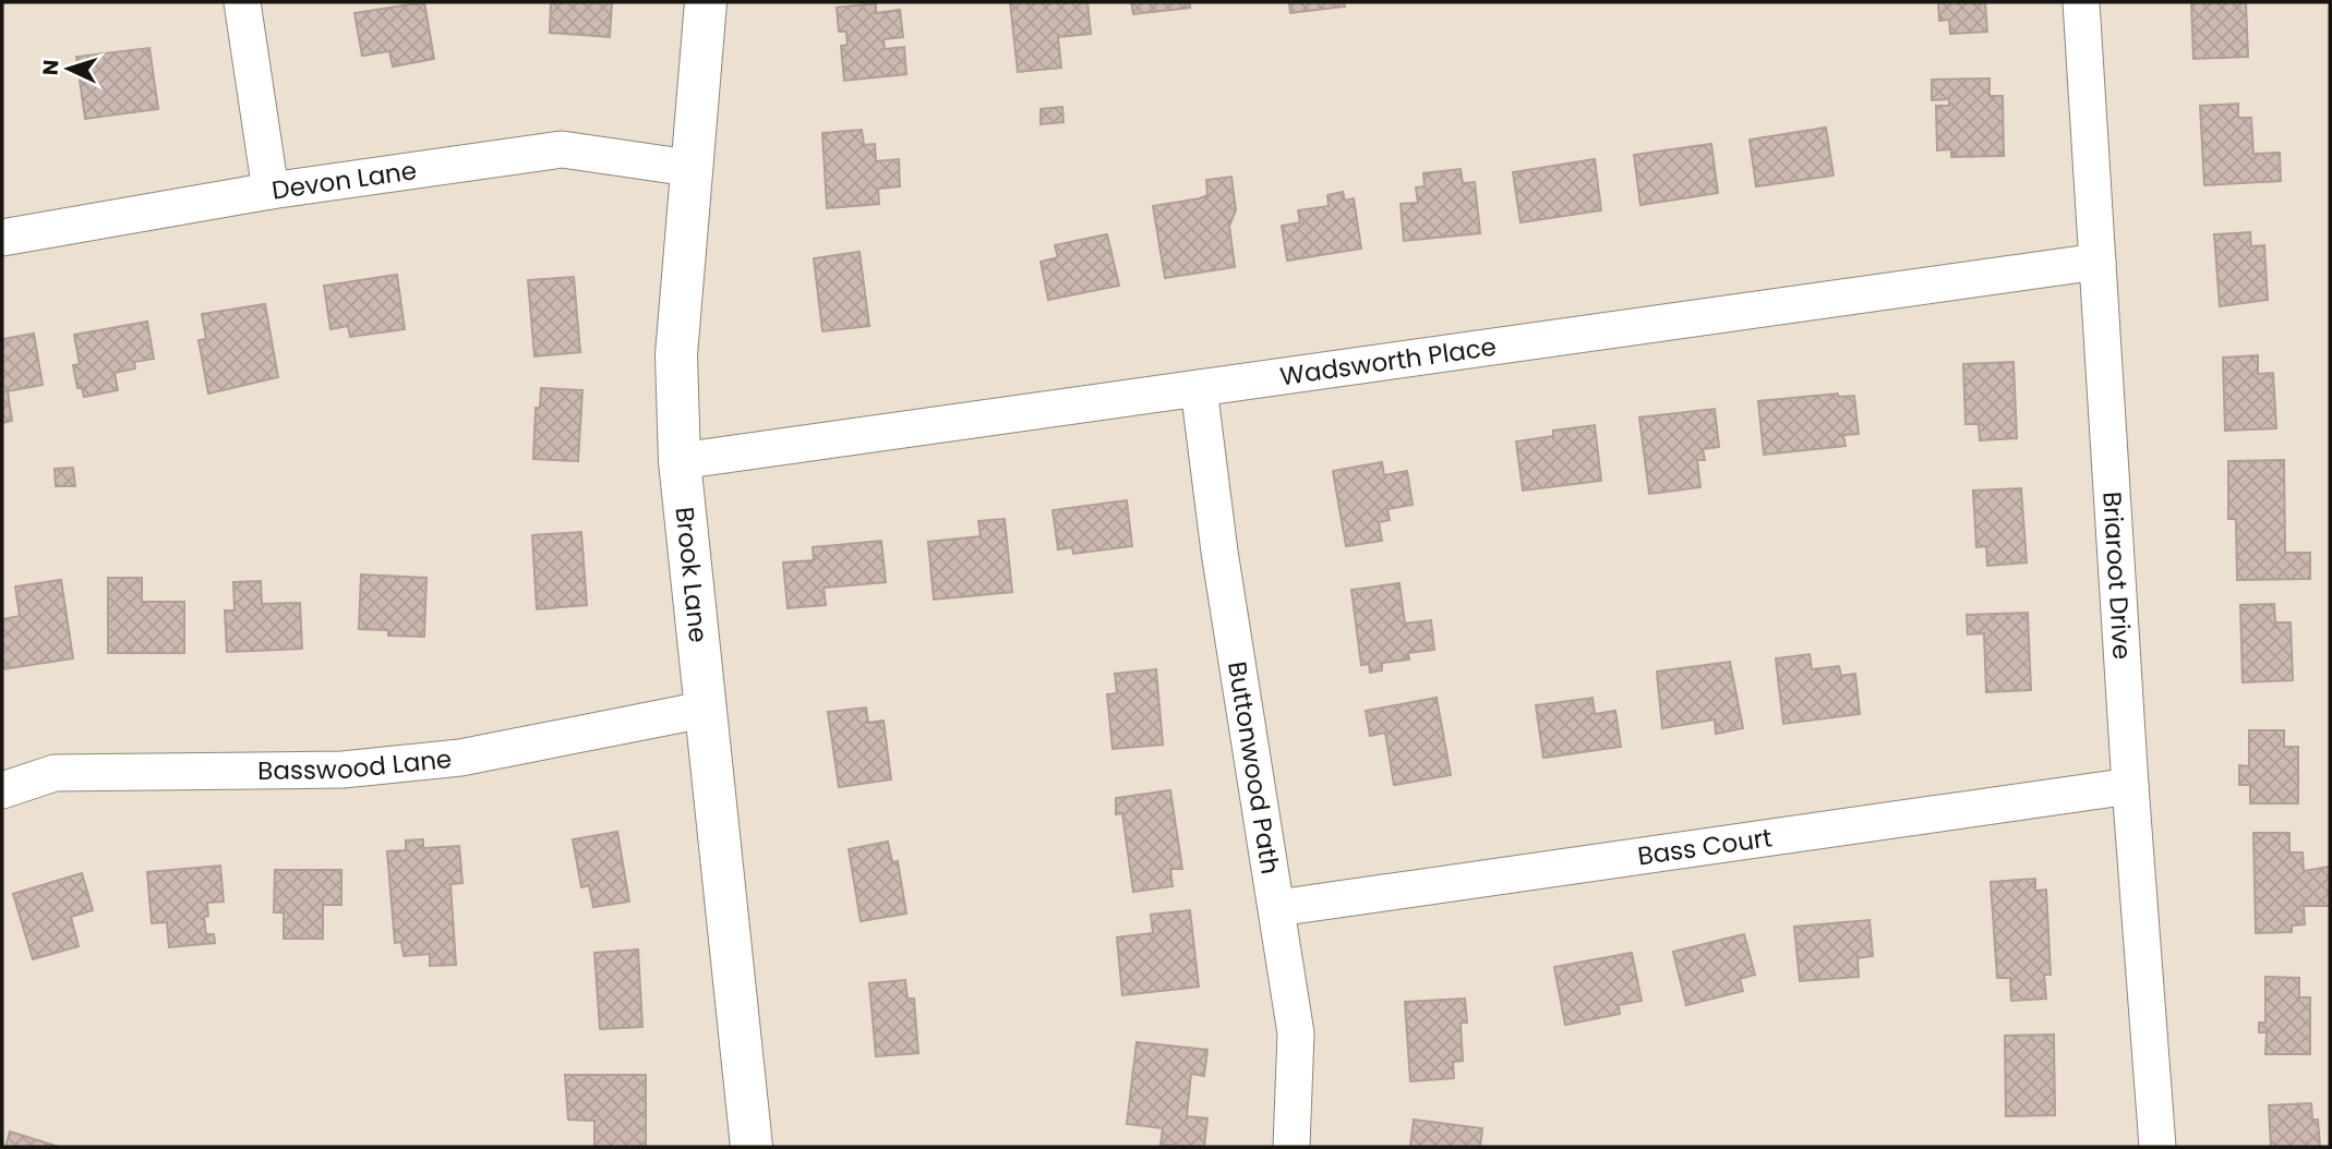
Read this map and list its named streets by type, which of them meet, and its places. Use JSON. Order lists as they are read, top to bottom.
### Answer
{
  "streets": {
    "street": [
      "Devon Lane",
      "Wadsworth Place",
      "Briaroot Drive",
      "Brook Lane",
      "Basswood Lane",
      "Buttonwood Path",
      "Bass Court"
    ]
  },
  "crossings": [
    ["Devon Lane", "Brook Lane"],
    ["Wadsworth Place", "Briaroot Drive"],
    ["Wadsworth Place", "Brook Lane"],
    ["Wadsworth Place", "Buttonwood Path"],
    ["Briaroot Drive", "Bass Court"],
    ["Brook Lane", "Basswood Lane"],
    ["Buttonwood Path", "Bass Court"]
  ],
  "north": "left"
}
